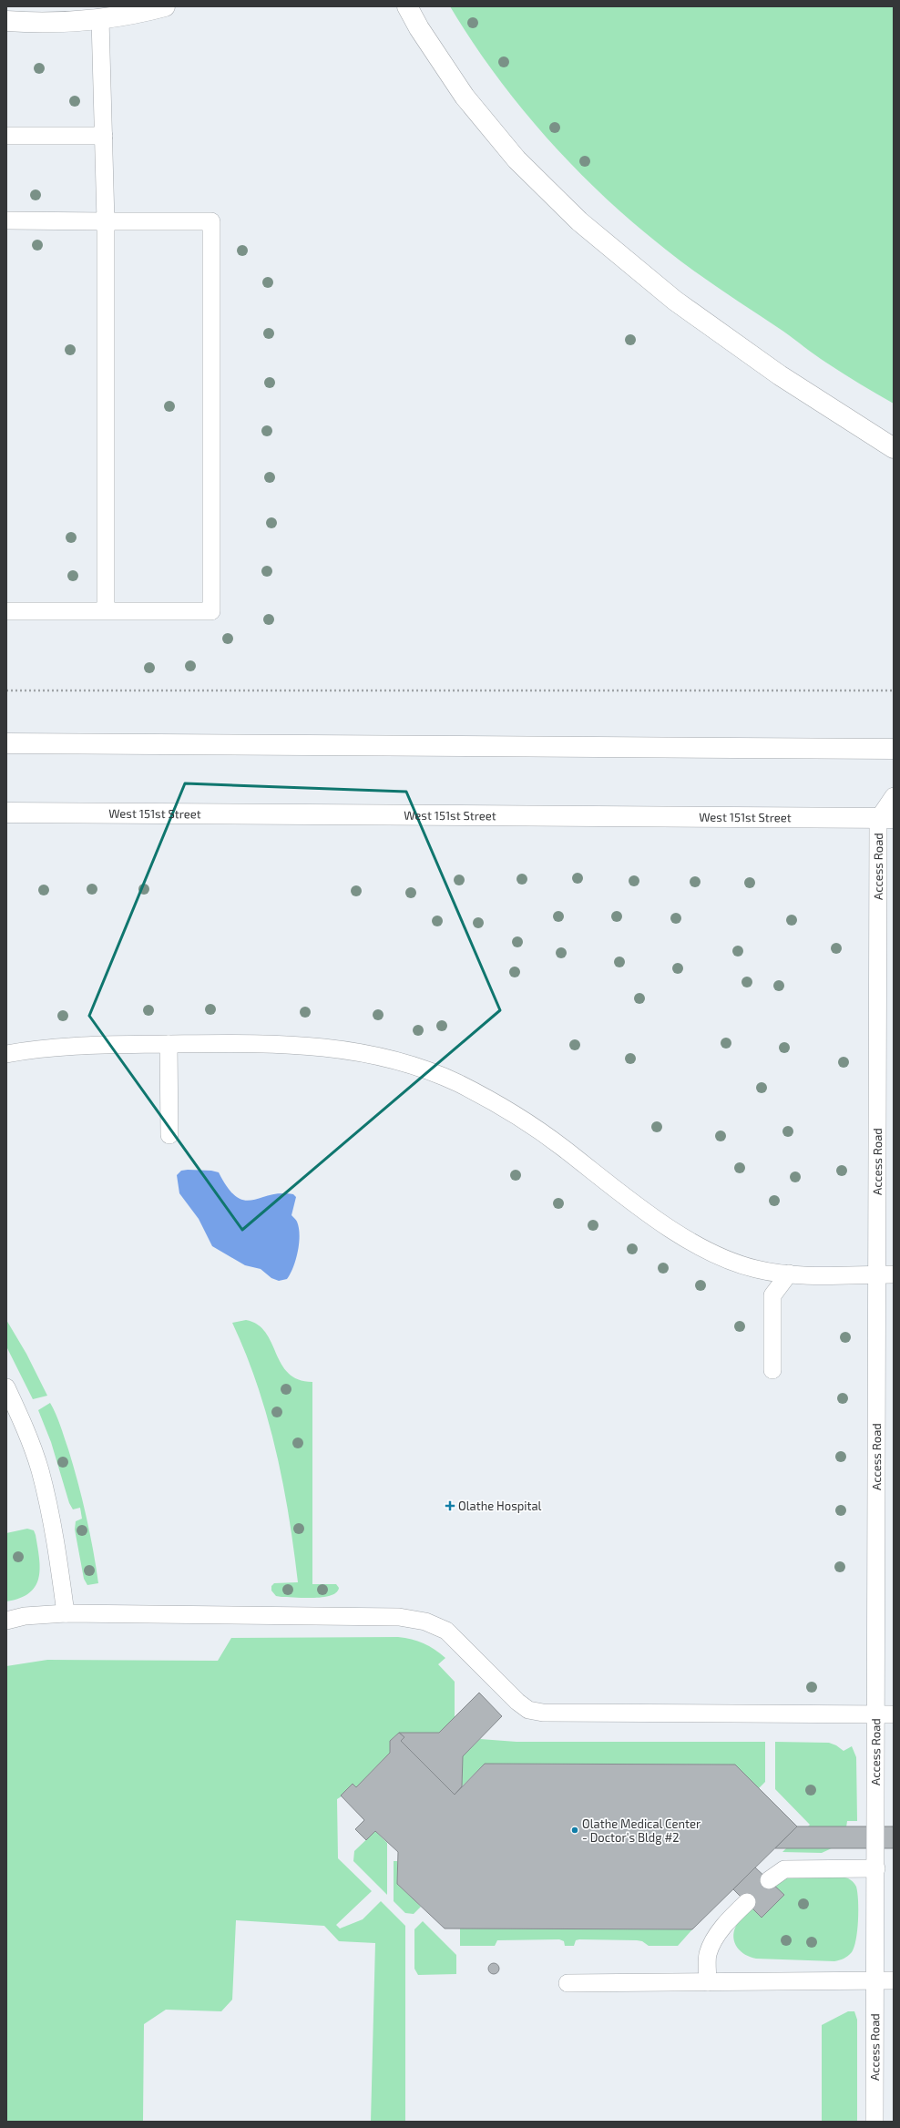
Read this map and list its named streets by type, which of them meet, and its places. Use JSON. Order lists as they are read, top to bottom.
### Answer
{
  "streets": {
    "main road": ["West 151st Street"],
    "lane": ["Access Road"]
  },
  "crossings": [
    ["West 151st Street", "Access Road"]
  ],
  "places": {
    "health": ["Olathe Hospital"],
    "other": ["Olathe Medical Center - Doctor's Bldg #2"]
  }
}
